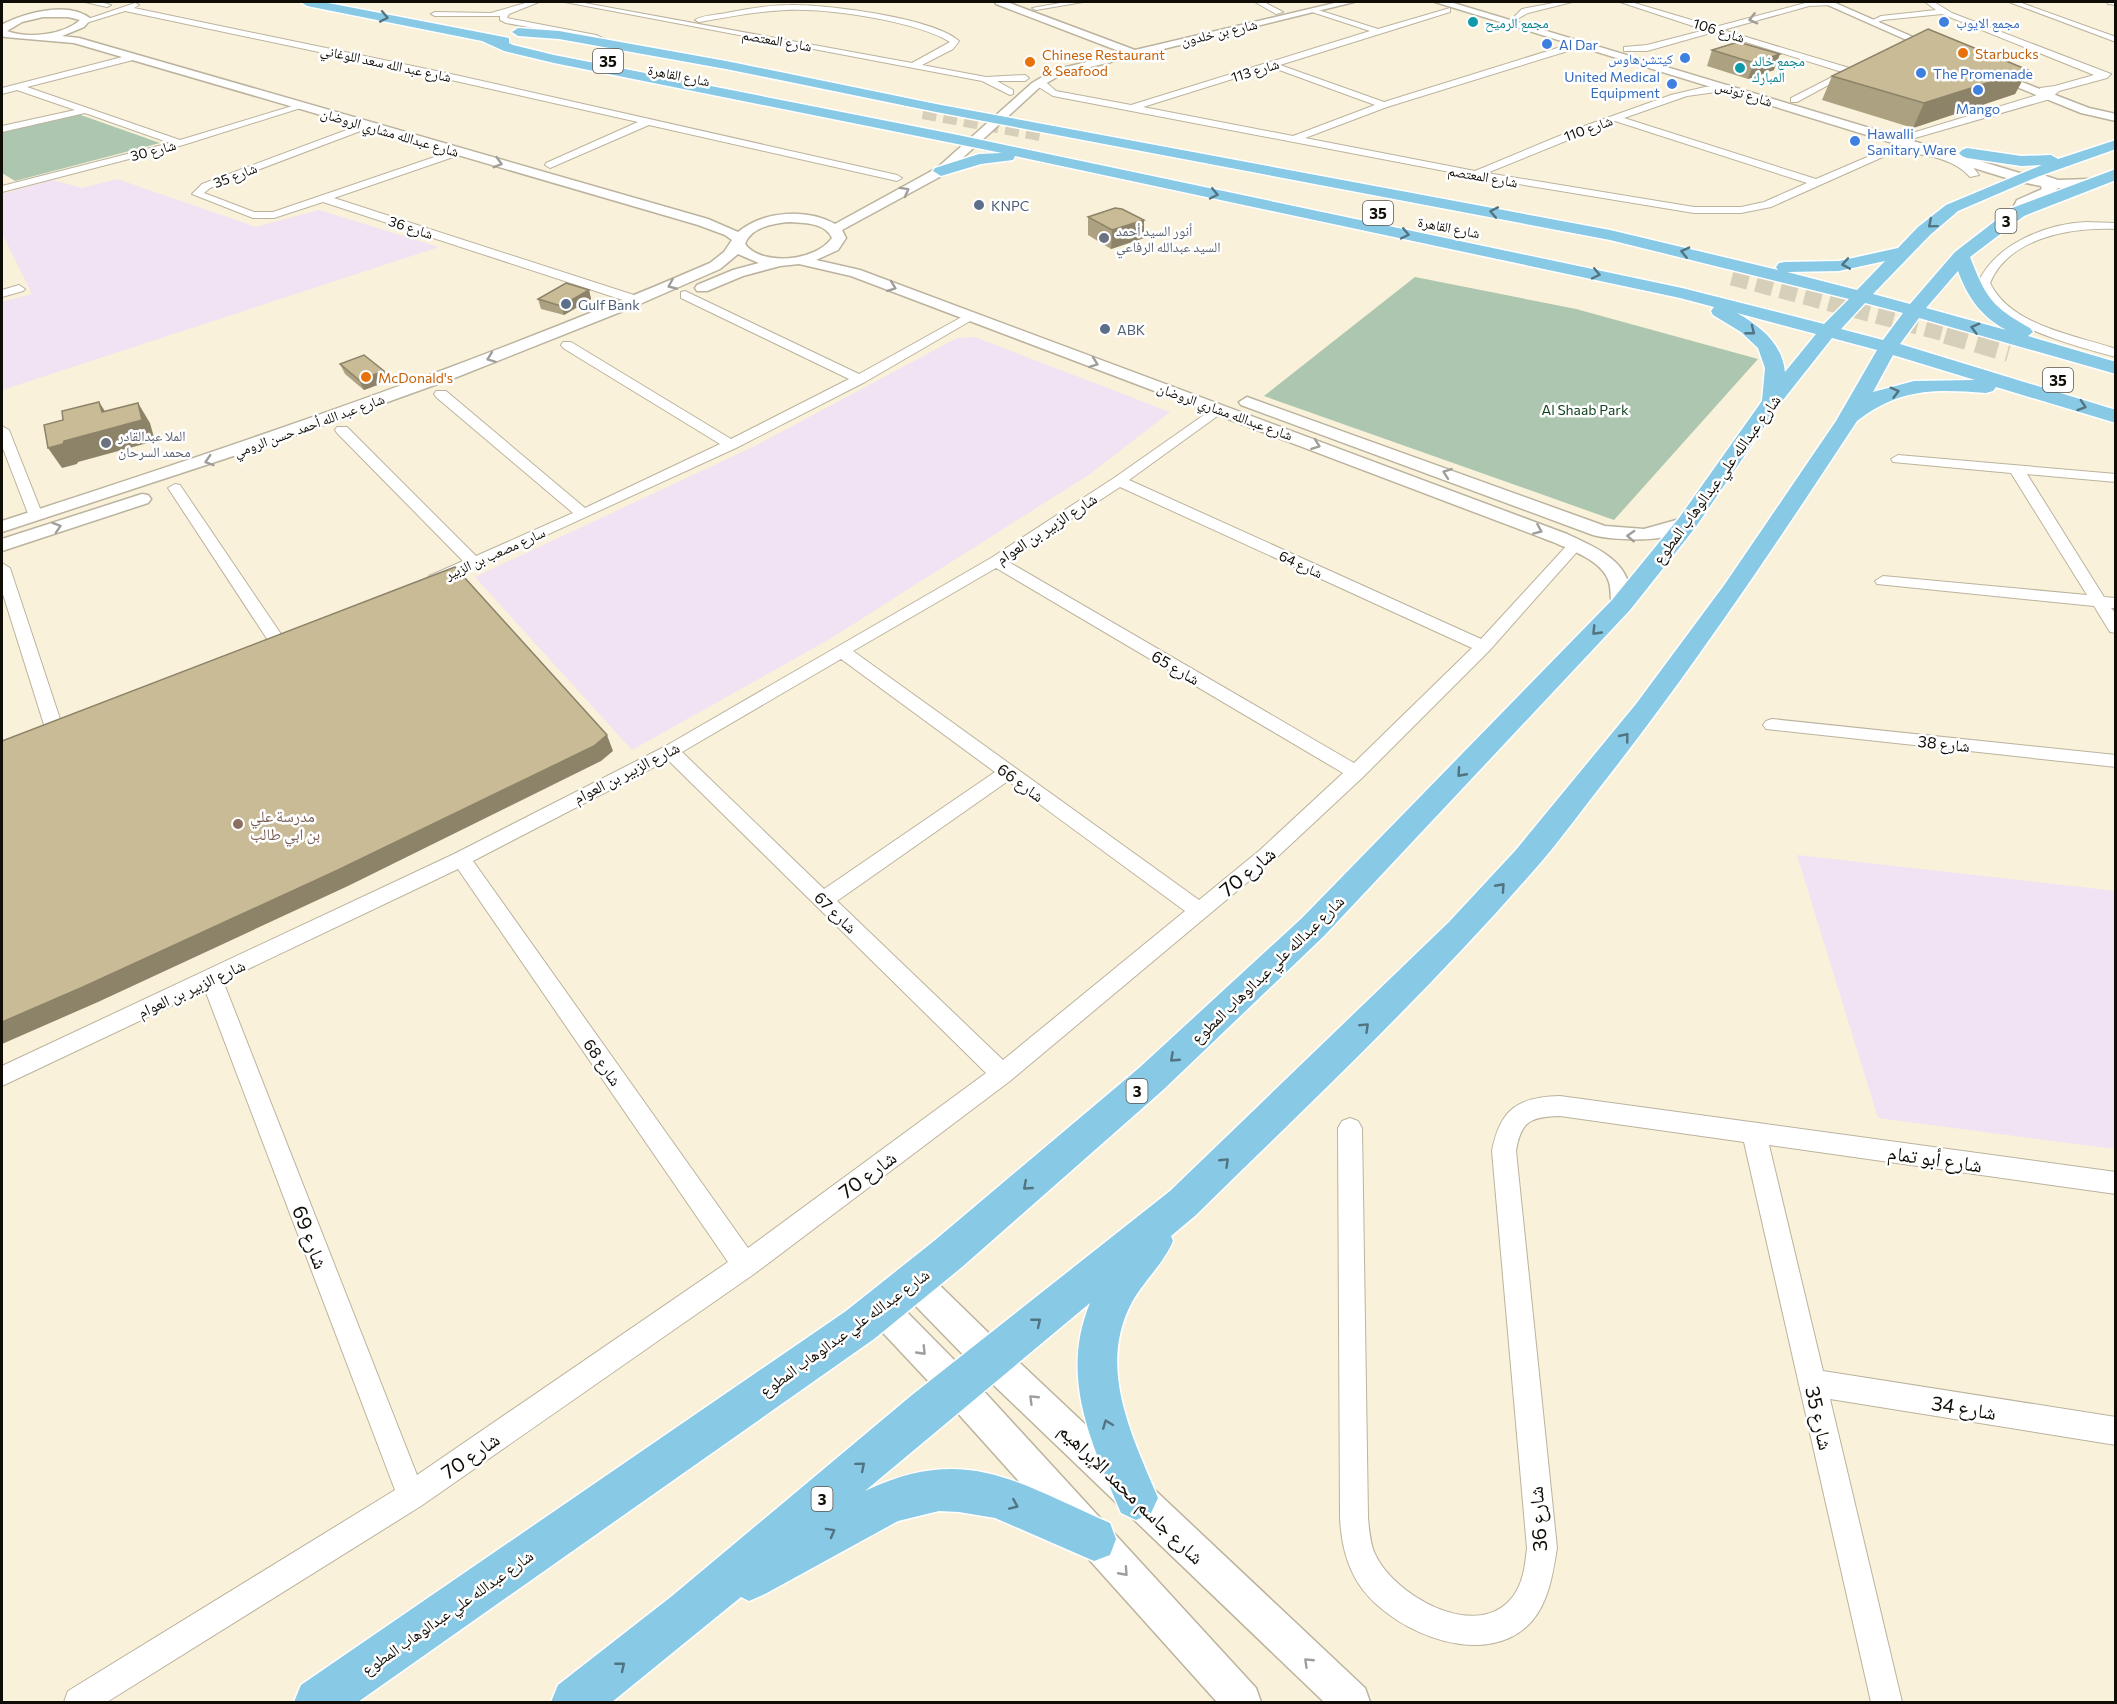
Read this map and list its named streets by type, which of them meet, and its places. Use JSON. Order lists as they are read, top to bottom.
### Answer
{
  "streets": {
    "main road": [
      "35",
      "شارع القاهرة",
      "شارع تونس",
      "3",
      "شارع عبدالله علي عبدالوهاب المطوع"
    ],
    "street": [
      "شارع 106",
      "شارع بن خلدون",
      "شارع المعتصم",
      "شارع عبد الله سعد اللوغاني",
      "شارع 113",
      "شارع 110",
      "شارع عبدالله مشاري الروضان",
      "شارع 30",
      "شارع 35",
      "شارع 36",
      "شارع عبد الله أحمد حسن الرومي",
      "شارع الزبير بن العوام",
      "سارع مصعب بن الزبير",
      "شارع 64",
      "شارع 65",
      "شارع 38",
      "شارع 66",
      "شارع 70",
      "شارع 67",
      "شارع 68",
      "شارع أبو تمام",
      "شارع 69",
      "شارع 34",
      "شارع جاسم محمد الإبراهيم"
    ]
  },
  "crossings": [
    ["شارع بن خلدون", "شارع المعتصم"],
    ["شارع المعتصم", "شارع 113"],
    ["شارع المعتصم", "شارع تونس"],
    ["شارع المعتصم", "شارع 110"],
    ["شارع 113", "شارع تونس"],
    ["شارع تونس", "شارع 110"],
    ["شارع تونس", "3"],
    ["شارع تونس", "شارع عبدالله علي عبدالوهاب المطوع"],
    ["شارع عبدالله مشاري الروضان", "شارع 30"],
    ["شارع عبدالله مشاري الروضان", "شارع 35"],
    ["شارع عبدالله مشاري الروضان", "شارع عبد الله أحمد حسن الرومي"],
    ["شارع عبدالله مشاري الروضان", "شارع عبدالله علي عبدالوهاب المطوع"],
    ["شارع عبدالله مشاري الروضان", "شارع الزبير بن العوام"],
    ["شارع عبدالله مشاري الروضان", "سارع مصعب بن الزبير"],
    ["شارع عبدالله مشاري الروضان", "شارع 70"],
    ["شارع 35", "شارع 36"],
    ["شارع 35", "شارع أبو تمام"],
    ["شارع 35", "شارع 34"],
    ["3", "شارع جاسم محمد الإبراهيم"],
    ["شارع 36", "شارع عبد الله أحمد حسن الرومي"],
    ["شارع 36", "شارع أبو تمام"],
    ["شارع عبد الله أحمد حسن الرومي", "سارع مصعب بن الزبير"],
    ["شارع عبدالله علي عبدالوهاب المطوع", "شارع جاسم محمد الإبراهيم"],
    ["شارع الزبير بن العوام", "شارع 64"],
    ["شارع الزبير بن العوام", "شارع 65"],
    ["شارع الزبير بن العوام", "شارع 66"],
    ["شارع الزبير بن العوام", "شارع 67"],
    ["شارع الزبير بن العوام", "شارع 68"],
    ["شارع الزبير بن العوام", "شارع 69"],
    ["شارع 64", "شارع 70"],
    ["شارع 65", "شارع 70"],
    ["شارع 66", "شارع 70"],
    ["شارع 70", "شارع 67"],
    ["شارع 70", "شارع 68"],
    ["شارع 70", "شارع 69"]
  ],
  "parks": ["Al Shaab Park"],
  "places": [
    "مجمع الرميح",
    "مجمع الايوب",
    "Al Dar",
    "Starbucks",
    "كيتشن‌هاوس",
    "Chinese Restaurant & Seafood",
    "مجمع خالد المبارك",
    "The Promenade",
    "United Medical Equipment",
    "Mango",
    "Hawalli Sanitary Ware",
    "KNPC",
    "أنور السيد أحمد السيد عبدالله الرفاعي",
    "Gulf Bank",
    "ABK",
    "McDonald's",
    "الملا عبدالقادر محمد السرحان",
    "مدرسة علي بن ابي طالب"
  ]
}
